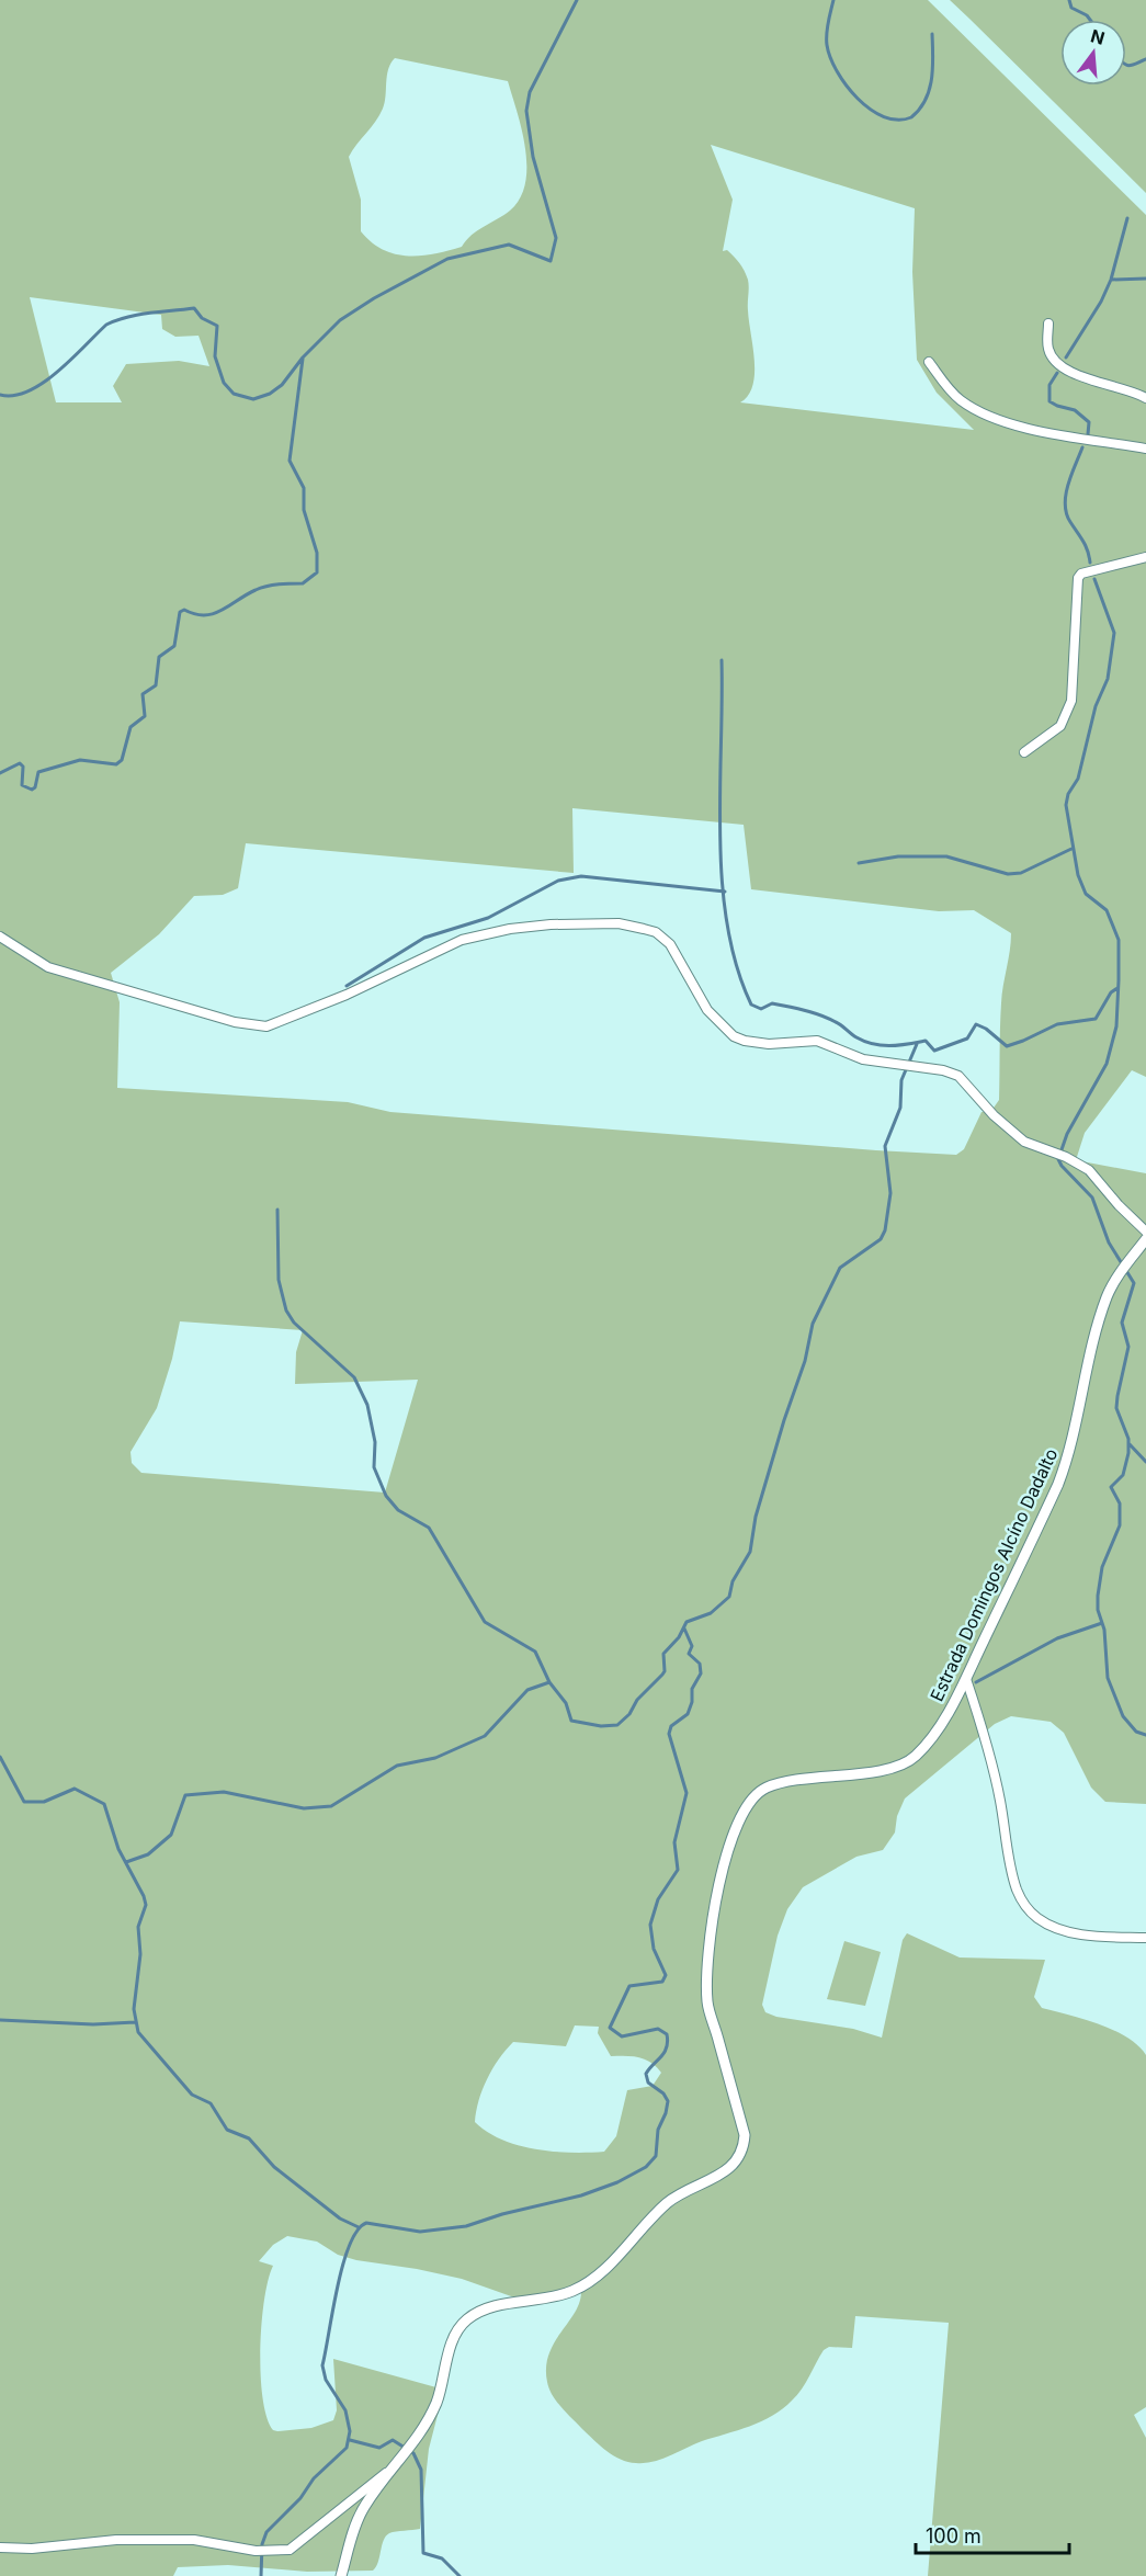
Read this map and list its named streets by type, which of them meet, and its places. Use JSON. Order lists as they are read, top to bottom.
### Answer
{
  "streets": {
    "street": ["Estrada Domingos Alcíno Dadalto"]
  },
  "scale_bar": "100 m",
  "north": "top"
}
